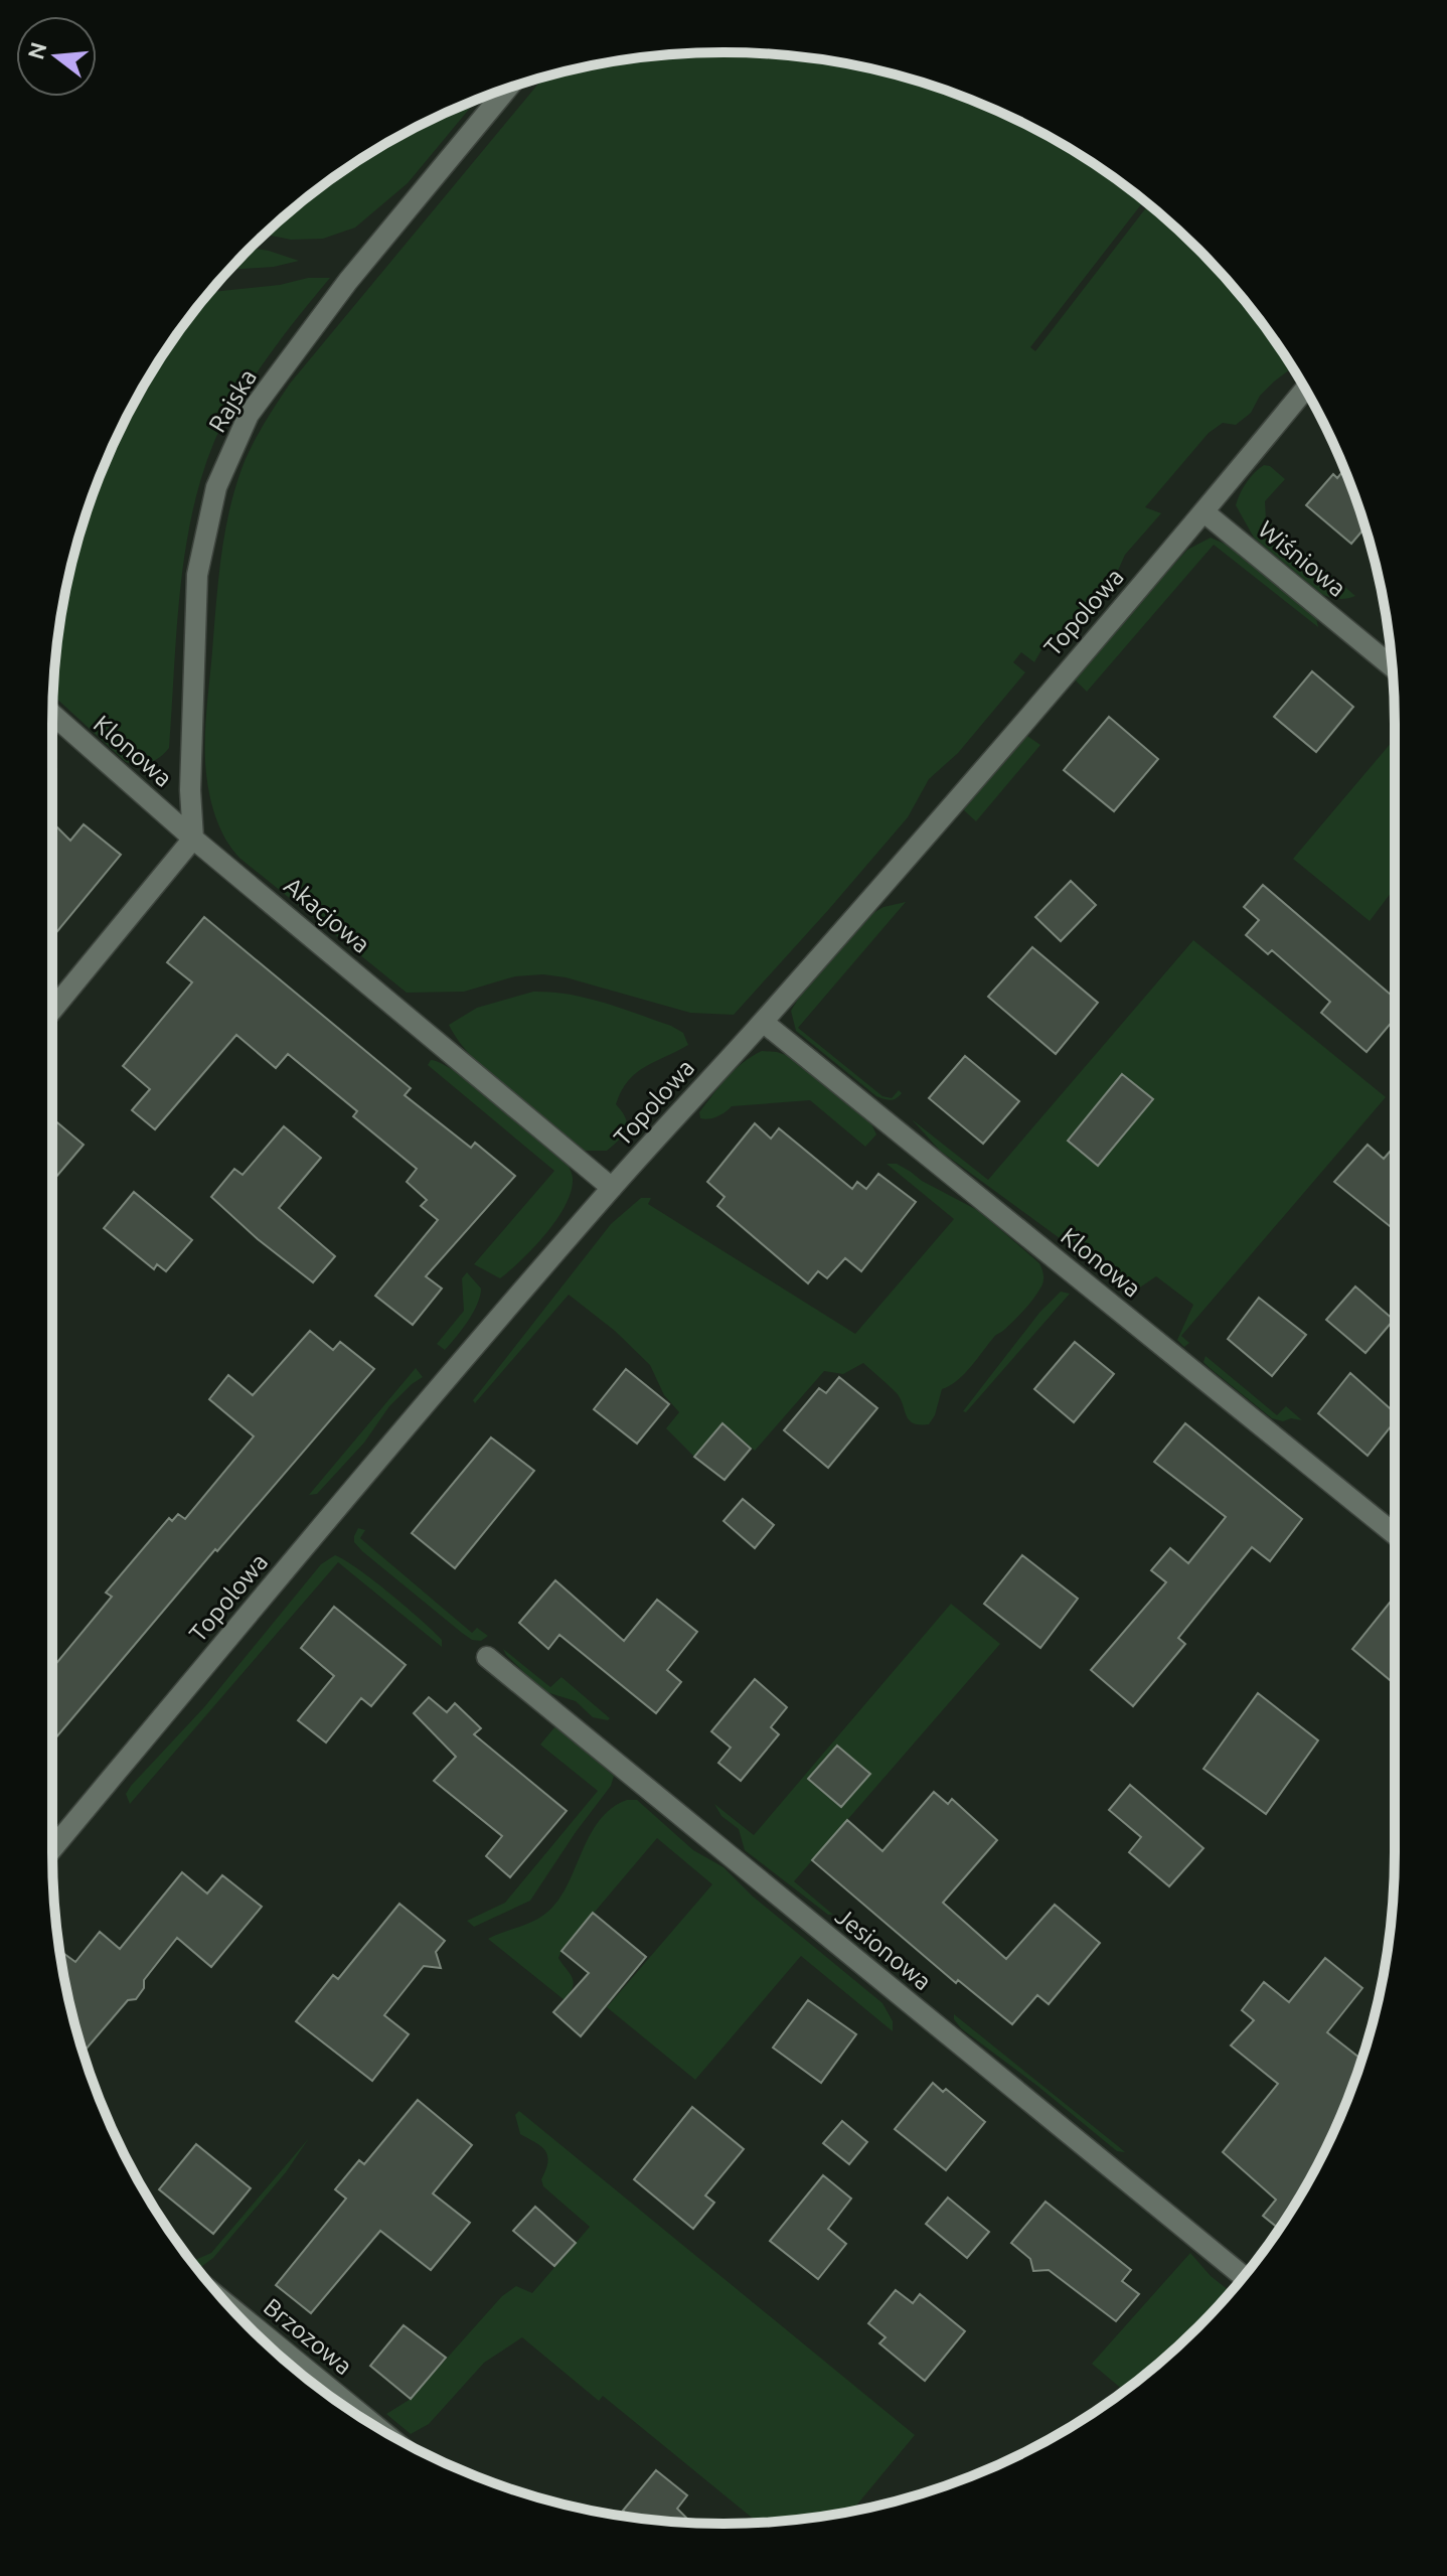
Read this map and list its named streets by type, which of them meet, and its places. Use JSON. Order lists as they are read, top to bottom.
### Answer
{
  "streets": {
    "street": [
      "Rajska",
      "Wiśniowa",
      "Topolowa",
      "Klonowa",
      "Akacjowa",
      "Jesionowa",
      "Brzozowa"
    ]
  },
  "crossings": [
    ["Rajska", "Klonowa"],
    ["Rajska", "Akacjowa"],
    ["Wiśniowa", "Topolowa"],
    ["Topolowa", "Klonowa"],
    ["Topolowa", "Akacjowa"],
    ["Klonowa", "Akacjowa"]
  ],
  "north": "left"
}
